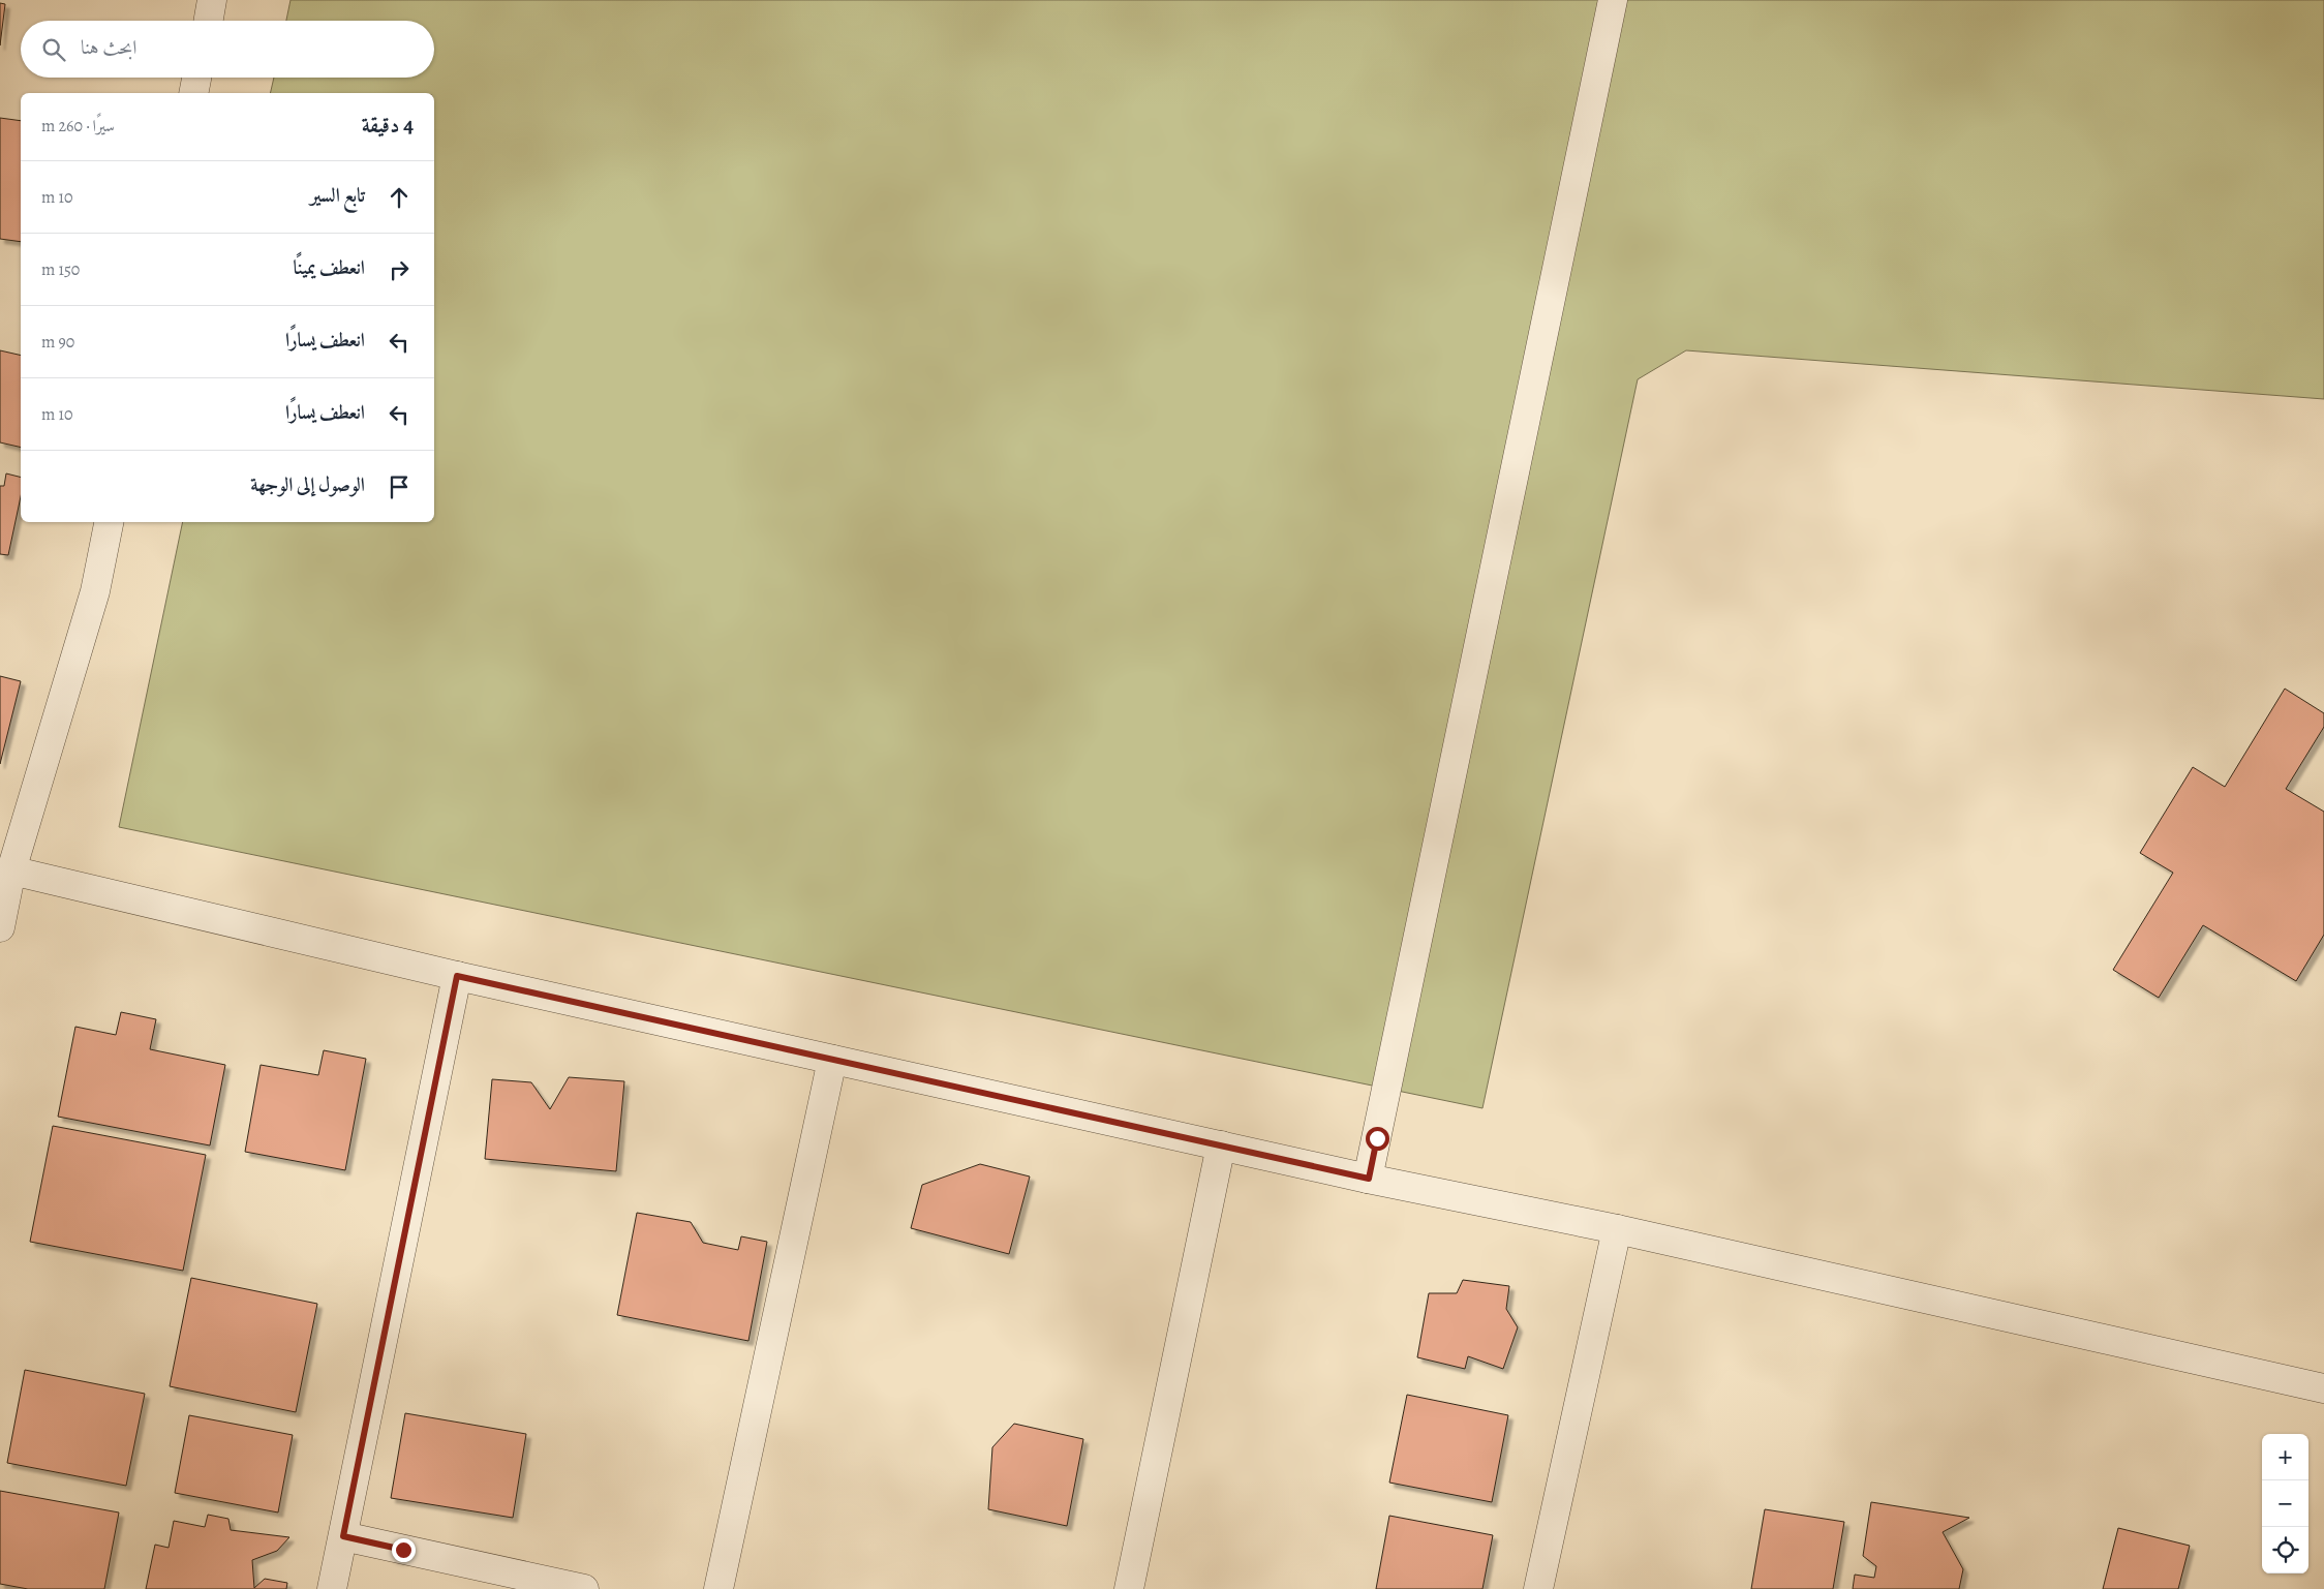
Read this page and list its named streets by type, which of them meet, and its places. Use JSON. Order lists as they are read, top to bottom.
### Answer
{
  "page": {
    "search": "ابحث هنا",
    "heading": ["4 دقيقة", "سيرًا · 260 m"],
    "list": [
      ["تابع السير", "10 m"],
      ["انعطف يمينًا", "150 m"],
      ["انعطف يسارًا", "90 m"],
      ["انعطف يسارًا", "10 m"],
      "الوصول إلى الوجهة"
    ],
    "map_buttons": ["+", "−"]
  }
}
